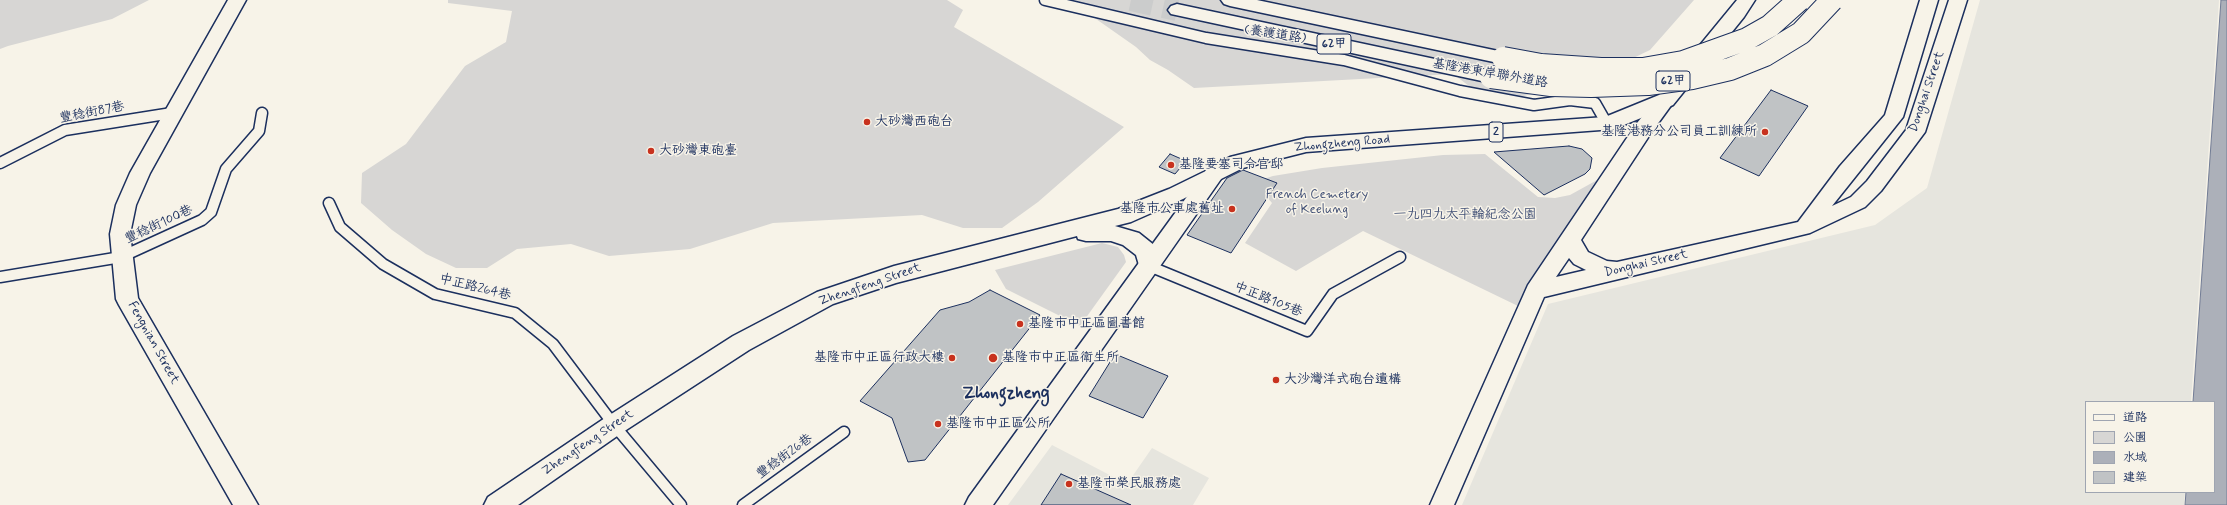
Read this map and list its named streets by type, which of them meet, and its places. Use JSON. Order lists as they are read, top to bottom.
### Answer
{
  "streets": {
    "main road": [
      "62甲",
      "基隆港東岸聯外道路",
      "2",
      "Zhongzheng Road",
      "Zhengfeng Street"
    ],
    "street": ["Donghai Street", "Fengnian Street"],
    "lane": [
      "(養護道路)",
      "豐稔街87巷",
      "豐稔街100巷",
      "中正路264巷",
      "中正路105巷",
      "豐稔街26巷"
    ]
  },
  "crossings": [
    ["(養護道路)", "Zhongzheng Road"],
    ["豐稔街87巷", "Fengnian Street"],
    ["Zhongzheng Road", "Zhengfeng Street"],
    ["Zhongzheng Road", "中正路105巷"],
    ["豐稔街100巷", "Fengnian Street"],
    ["Zhengfeng Street", "中正路264巷"]
  ],
  "districts": ["Zhongzheng"],
  "parks": ["French Cemetery of Keelung", "一九四九太平輪紀念公園"],
  "places": [
    "大砂灣西砲台",
    "基隆港務分公司員工訓練所",
    "大砂灣東砲臺",
    "基隆要塞司令官邸",
    "基隆市公車處舊址",
    "基隆市中正區圖書館",
    "基隆市中正區行政大樓",
    "基隆市中正區衛生所",
    "大沙灣洋式砲台遺構",
    "基隆市中正區公所",
    "基隆市榮民服務處"
  ],
  "legend": [
    "道路",
    "公園",
    "水域",
    "建築"
  ]
}
